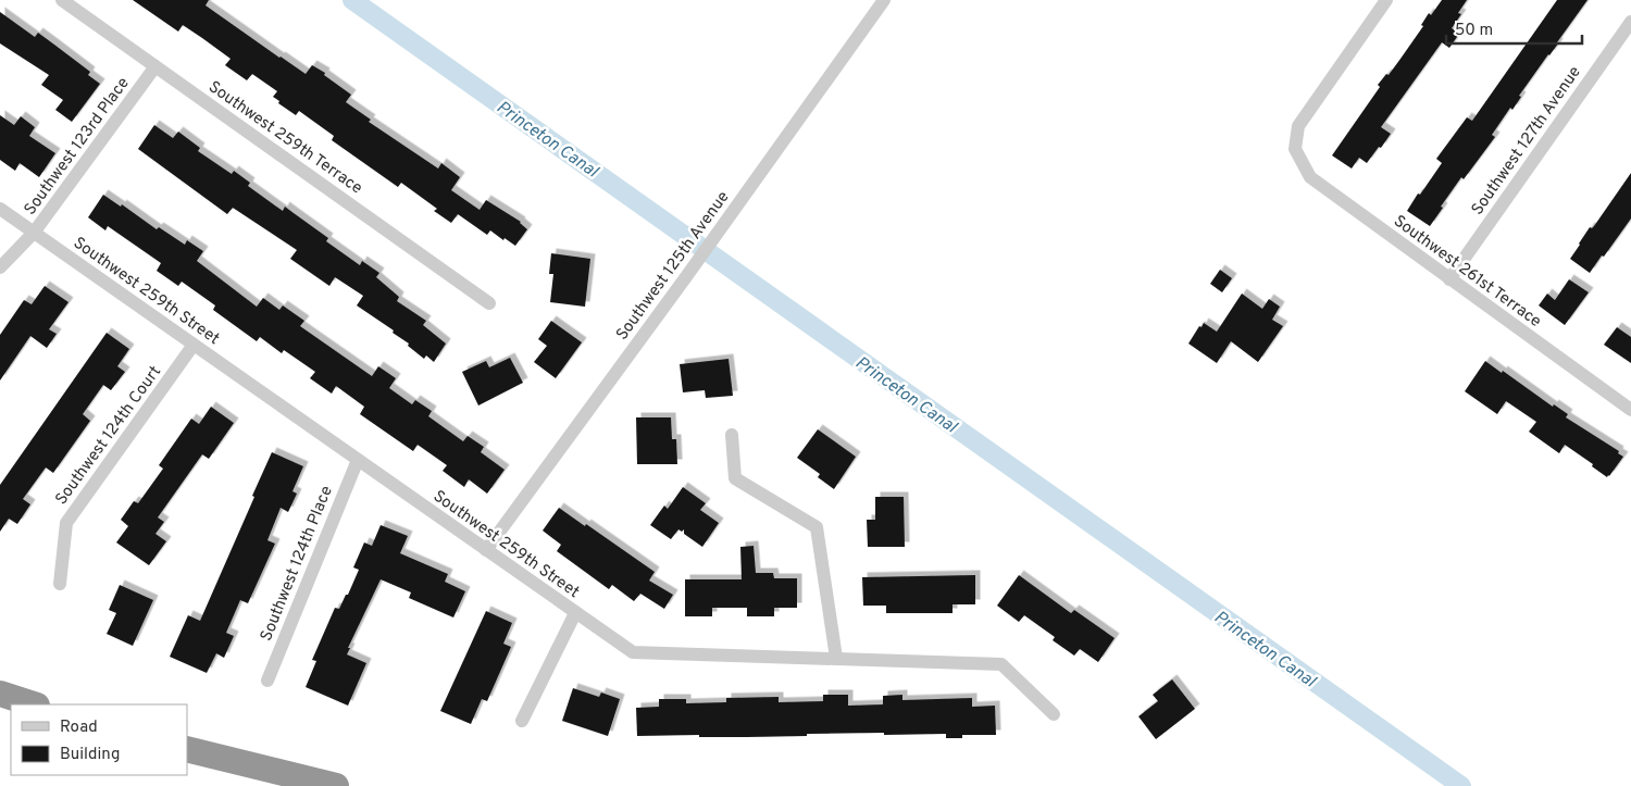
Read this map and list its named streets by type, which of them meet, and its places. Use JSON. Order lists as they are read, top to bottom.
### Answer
{
  "streets": {
    "street": [
      "Southwest 259th Terrace",
      "Southwest 127th Avenue",
      "Southwest 123rd Place",
      "Southwest 125th Avenue",
      "Southwest 261st Terrace",
      "Southwest 259th Street",
      "Southwest 124th Court",
      "Southwest 124th Place"
    ]
  },
  "crossings": [
    ["Southwest 259th Terrace", "Southwest 123rd Place"],
    ["Southwest 127th Avenue", "Southwest 261st Terrace"],
    ["Southwest 123rd Place", "Southwest 259th Street"],
    ["Southwest 125th Avenue", "Southwest 259th Street"],
    ["Southwest 259th Street", "Southwest 124th Court"],
    ["Southwest 259th Street", "Southwest 124th Place"]
  ],
  "water": ["Princeton Canal"],
  "legend": ["Road", "Building"],
  "scale_bar": "50 m"
}
